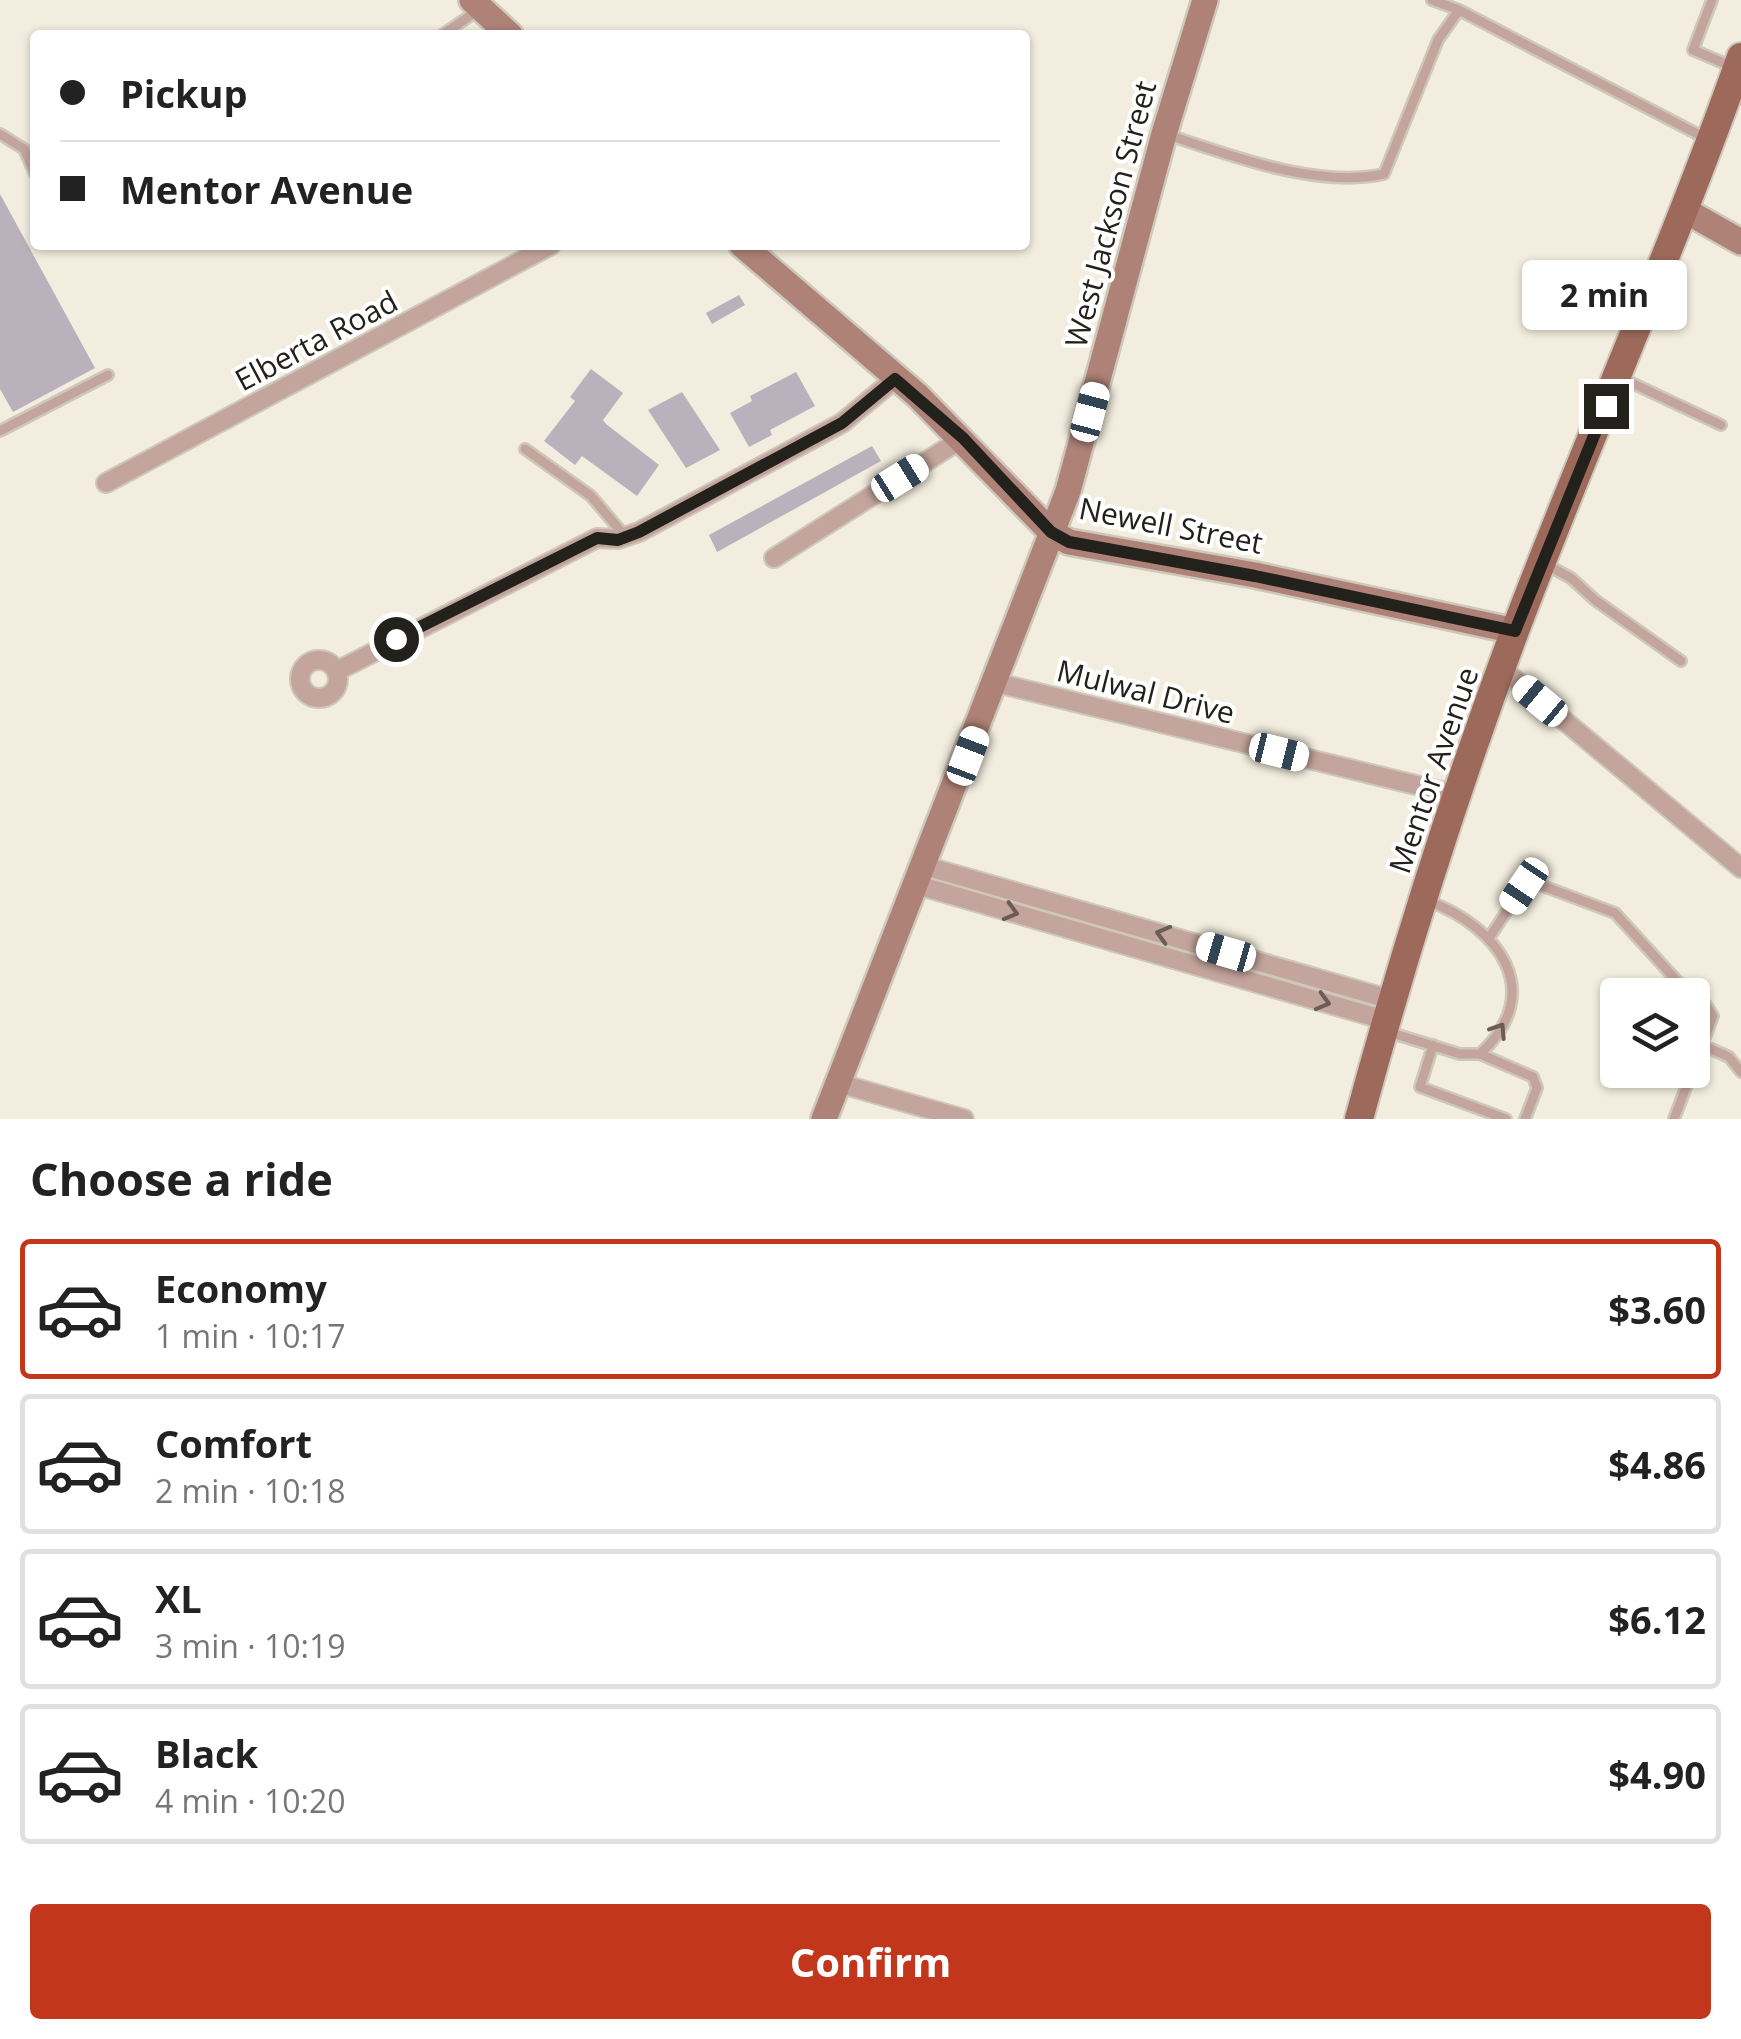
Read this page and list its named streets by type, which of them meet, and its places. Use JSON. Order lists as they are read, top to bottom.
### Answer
{
  "streets": {
    "main road": ["Mentor Avenue"],
    "street": [
      "West Jackson Street",
      "Elberta Road",
      "Newell Street",
      "Mulwal Drive"
    ]
  },
  "crossings": [
    ["West Jackson Street", "Newell Street"],
    ["West Jackson Street", "Mulwal Drive"],
    ["Newell Street", "Mentor Avenue"],
    ["Mulwal Drive", "Mentor Avenue"]
  ],
  "page": {
    "banner": ["Pickup", "Mentor Avenue"],
    "bubble": "2 min",
    "heading": "Choose a ride",
    "list": [
      {
        "name": "Economy",
        "note": "1 min · 10:17",
        "value": "$3.60"
      },
      {
        "name": "Comfort",
        "note": "2 min · 10:18",
        "value": "$4.86"
      },
      {
        "name": "XL",
        "note": "3 min · 10:19",
        "value": "$6.12"
      },
      {
        "name": "Black",
        "note": "4 min · 10:20",
        "value": "$4.90"
      }
    ],
    "buttons": "Confirm"
  }
}
